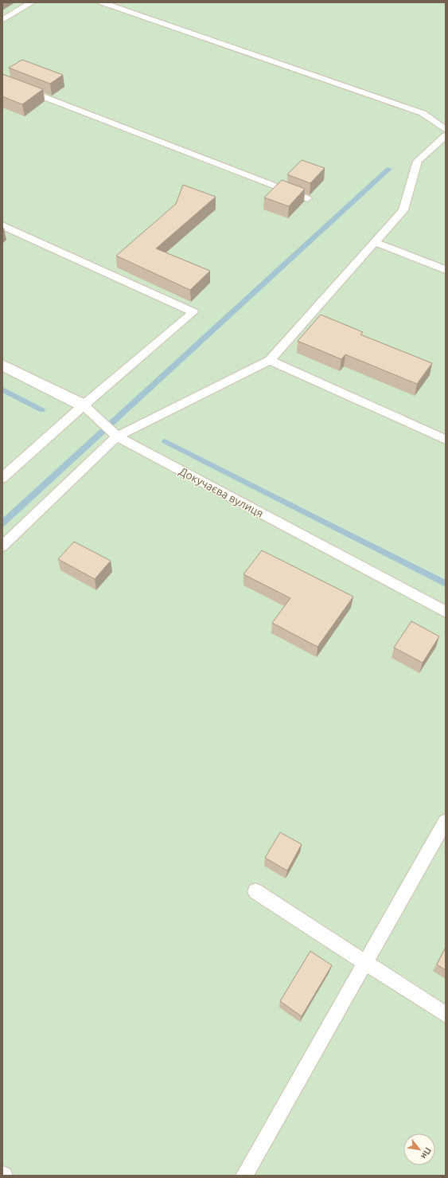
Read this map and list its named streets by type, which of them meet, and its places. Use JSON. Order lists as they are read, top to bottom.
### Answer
{
  "streets": {
    "street": ["Докучаєва вулиця"]
  },
  "north": "bottom right"
}
